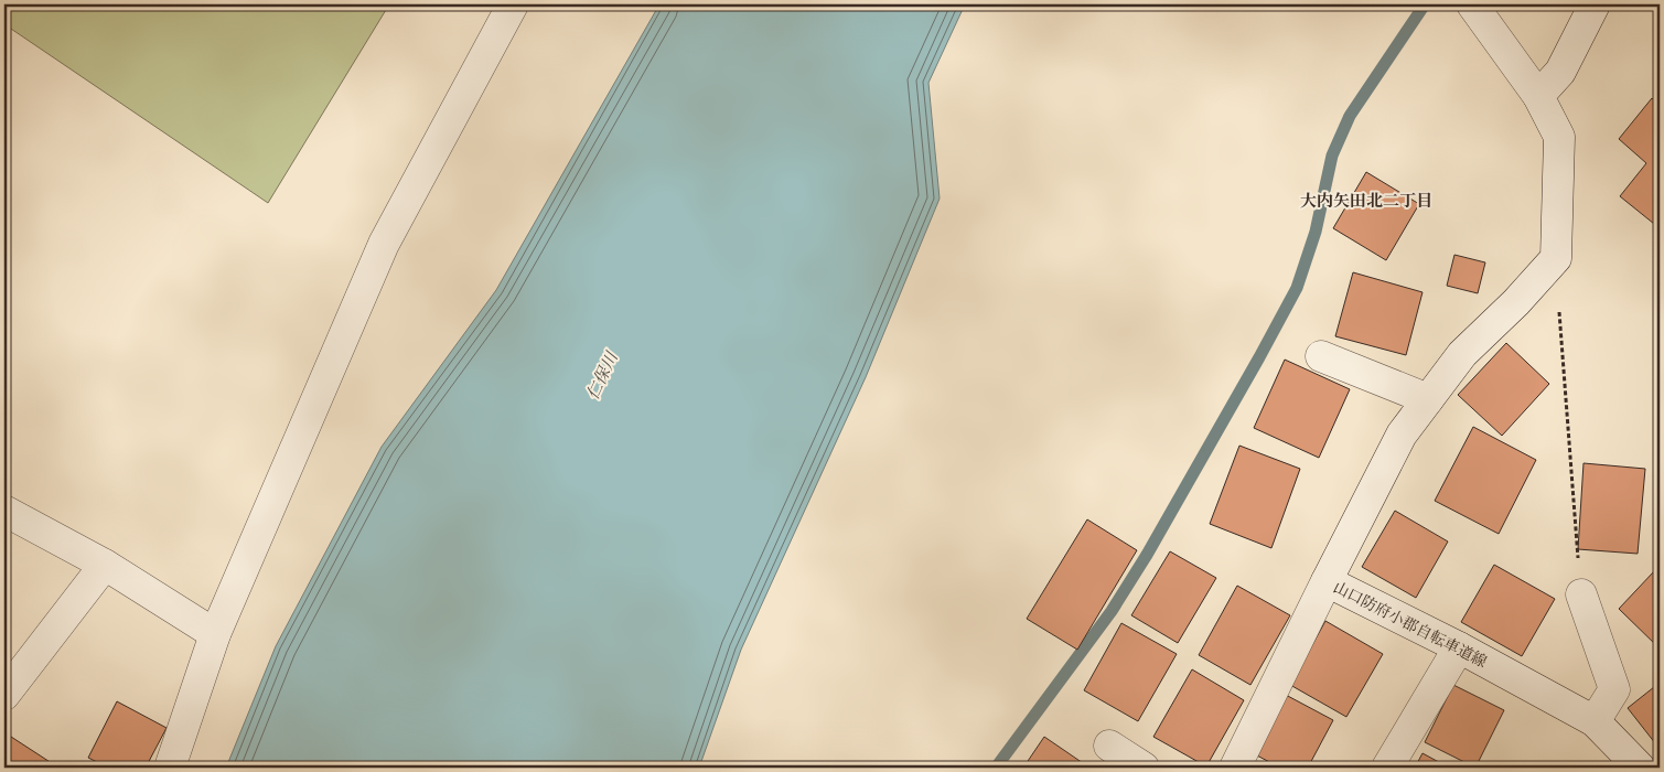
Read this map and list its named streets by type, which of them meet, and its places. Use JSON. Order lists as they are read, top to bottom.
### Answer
{
  "streets": {
    "street": ["山口防府小郡自転車道線"]
  },
  "districts": ["大内矢田北二丁目"],
  "water": ["仁保川"]
}
